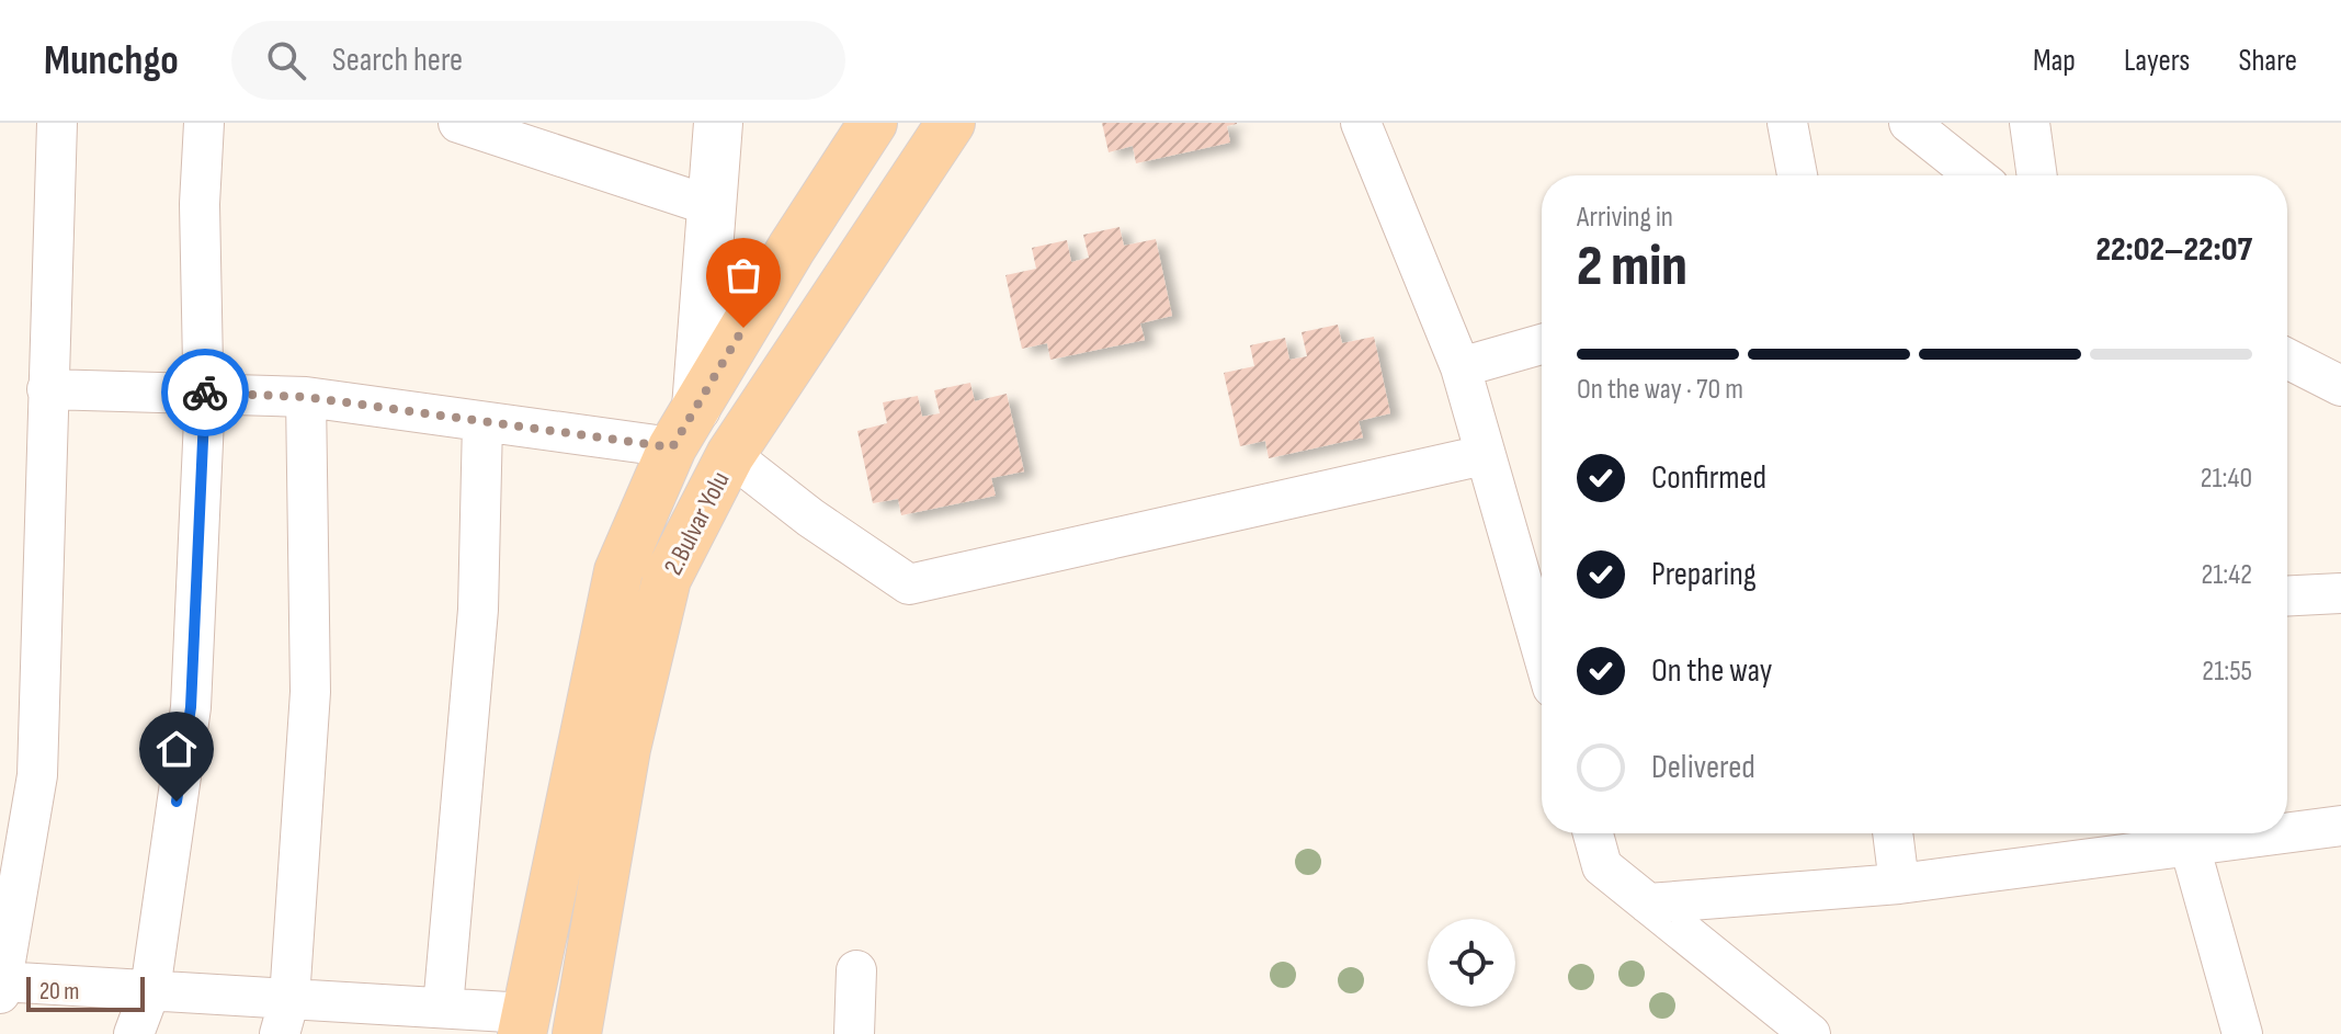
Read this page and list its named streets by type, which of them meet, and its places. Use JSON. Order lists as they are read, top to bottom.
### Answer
{
  "streets": {
    "main road": ["2.Bulvar Yolu"]
  },
  "scale_bar": "20 m",
  "page": {
    "header": "Munchgo",
    "search": "Search here",
    "nav": ["Map", "Layers", "Share"],
    "heading": ["2 min", "Arriving in", "22:02–22:07"],
    "bar": "On the way · 70 m",
    "list": [
      ["Confirmed", "21:40"],
      ["Preparing", "21:42"],
      ["On the way", "21:55"],
      "Delivered"
    ],
    "scale": "20 m"
  }
}
